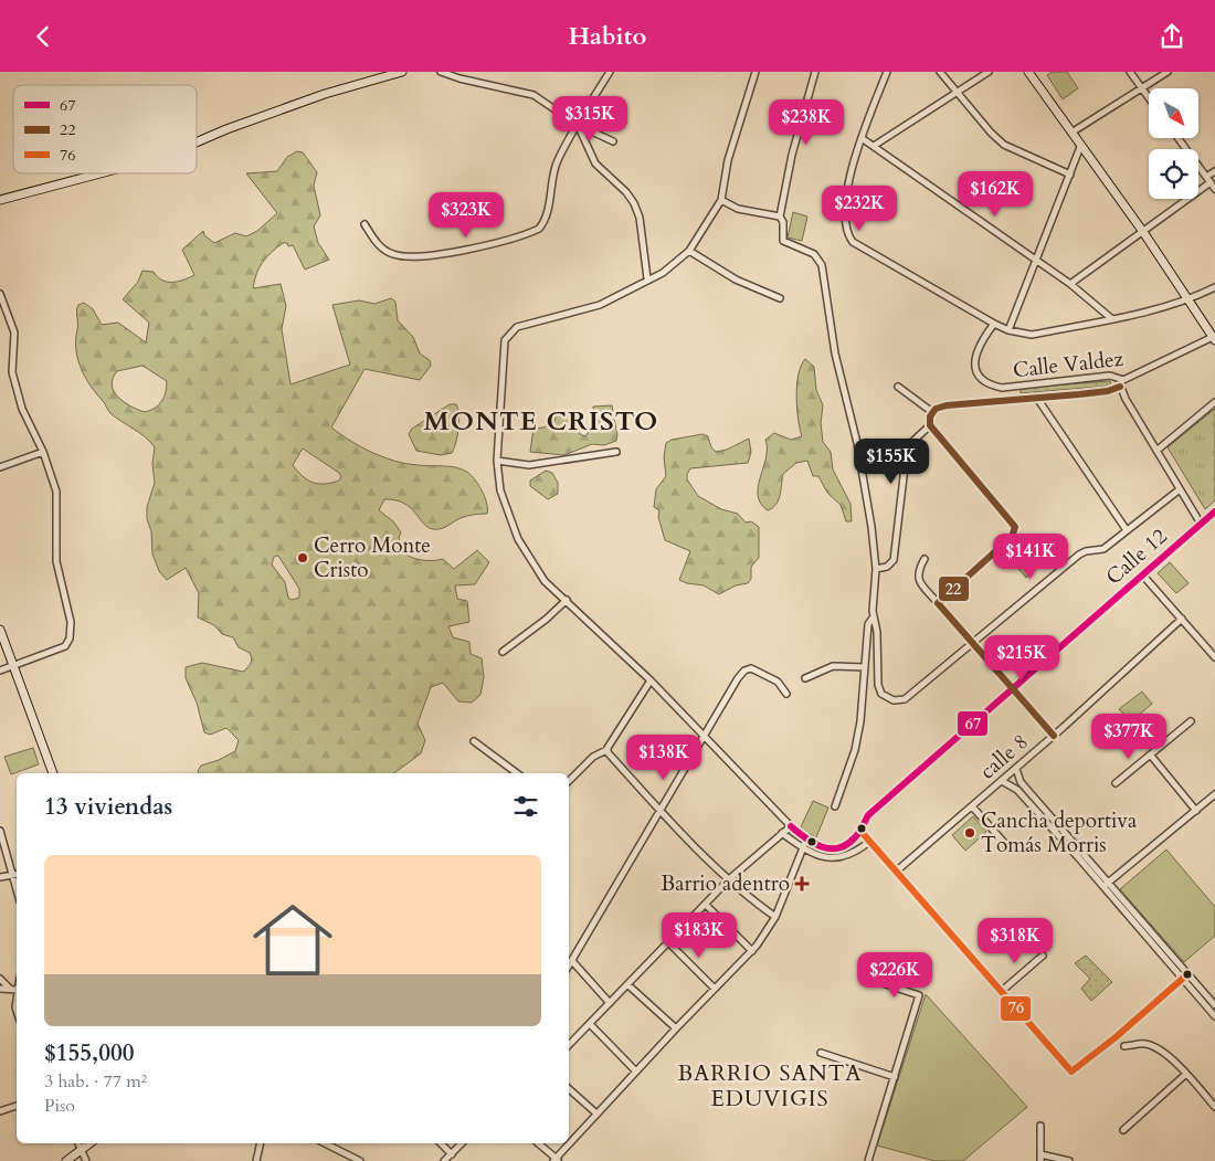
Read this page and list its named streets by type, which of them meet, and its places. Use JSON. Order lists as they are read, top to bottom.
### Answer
{
  "streets": {
    "street": ["Calle Valdez", "Calle 12", "calle 8"]
  },
  "districts": ["MONTE CRISTO", "BARRIO SANTA EDUVIGIS"],
  "places": {
    "other": ["Cerro Monte Cristo", "Cancha deportiva Tomás Morris"],
    "health": ["Barrio adentro"]
  },
  "lines": ["transit line 22", "transit line 67", "transit line 76"],
  "legend": ["67", "22", "76"],
  "north": "bottom right",
  "page": {
    "header": "Habito",
    "price": [
      "$315K",
      "$238K",
      "$162K",
      "$232K",
      "$323K",
      "$155K",
      "$141K",
      "$215K",
      "$377K",
      "$138K",
      "$183K",
      "$318K",
      "$226K"
    ],
    "heading": "13 viviendas",
    "list": [
      {
        "name": "$155,000",
        "note": "3 hab. · 77 m² · Piso"
      }
    ]
  }
}
